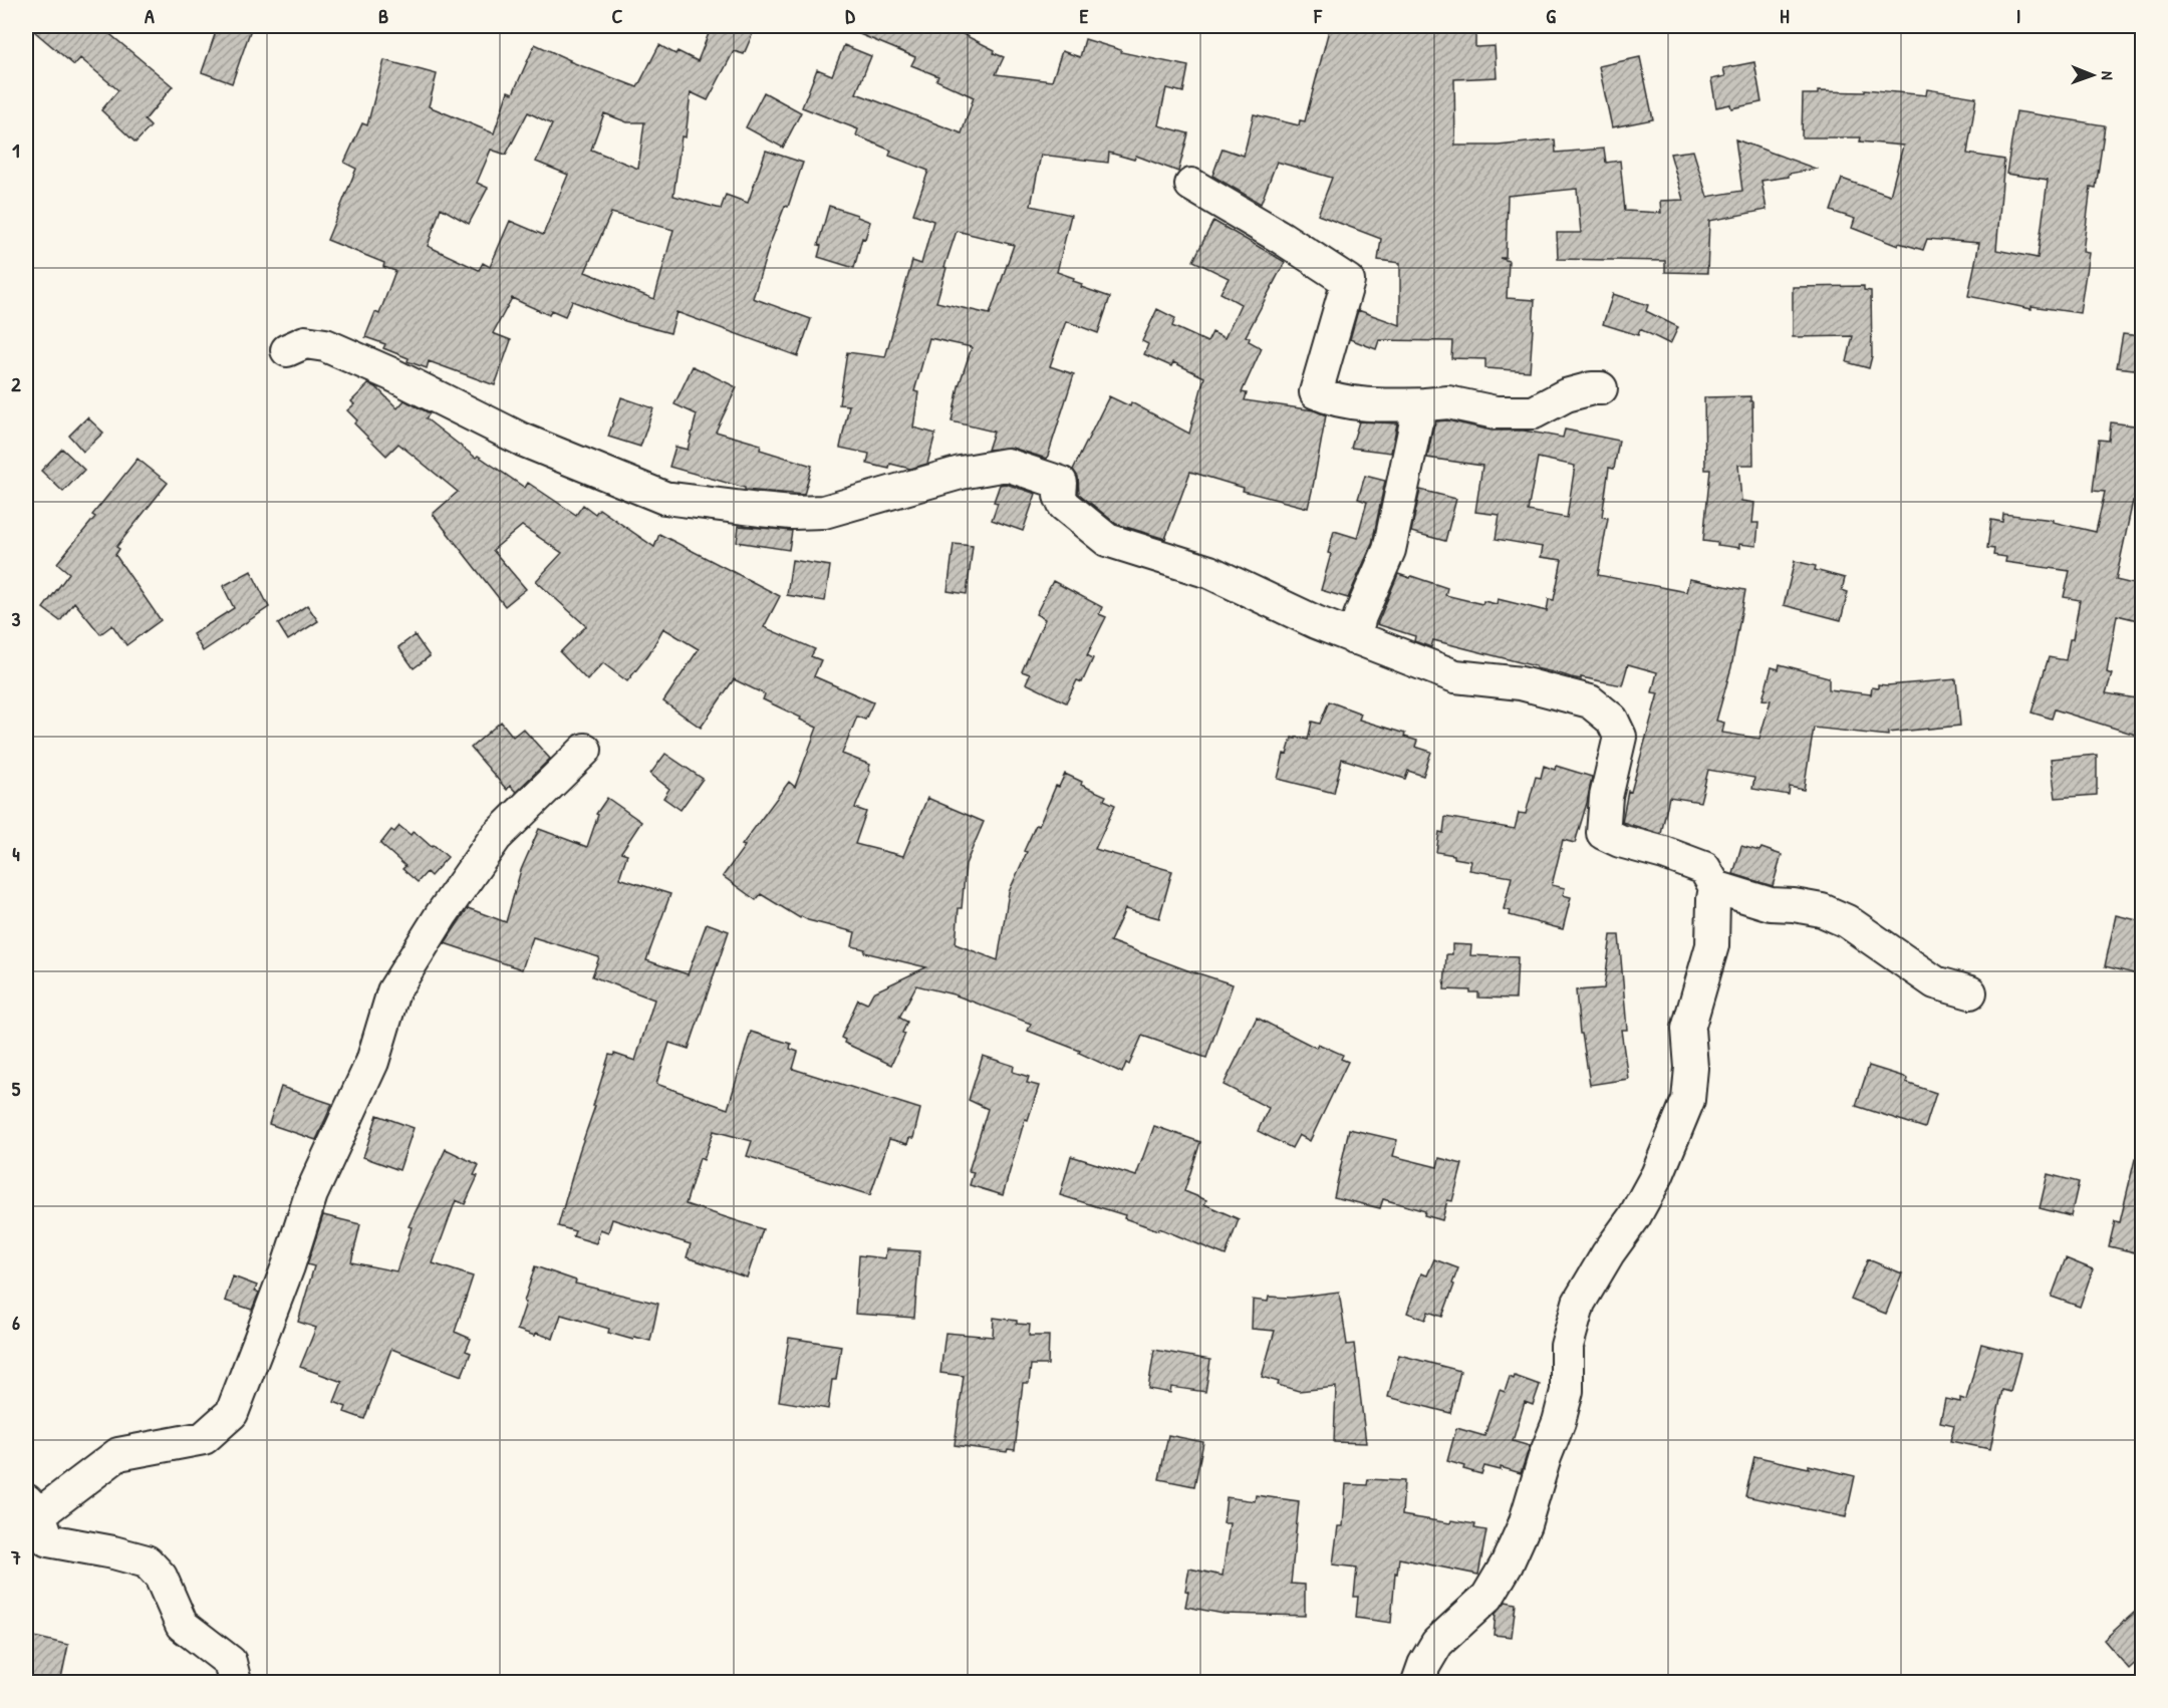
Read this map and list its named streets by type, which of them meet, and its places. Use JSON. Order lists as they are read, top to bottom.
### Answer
{
  "north": "right",
  "grid": {
    "columns": [
      "A",
      "B",
      "C",
      "D",
      "E",
      "F",
      "G",
      "H",
      "I"
    ],
    "rows": [
      "1",
      "2",
      "3",
      "4",
      "5",
      "6",
      "7"
    ]
  }
}
